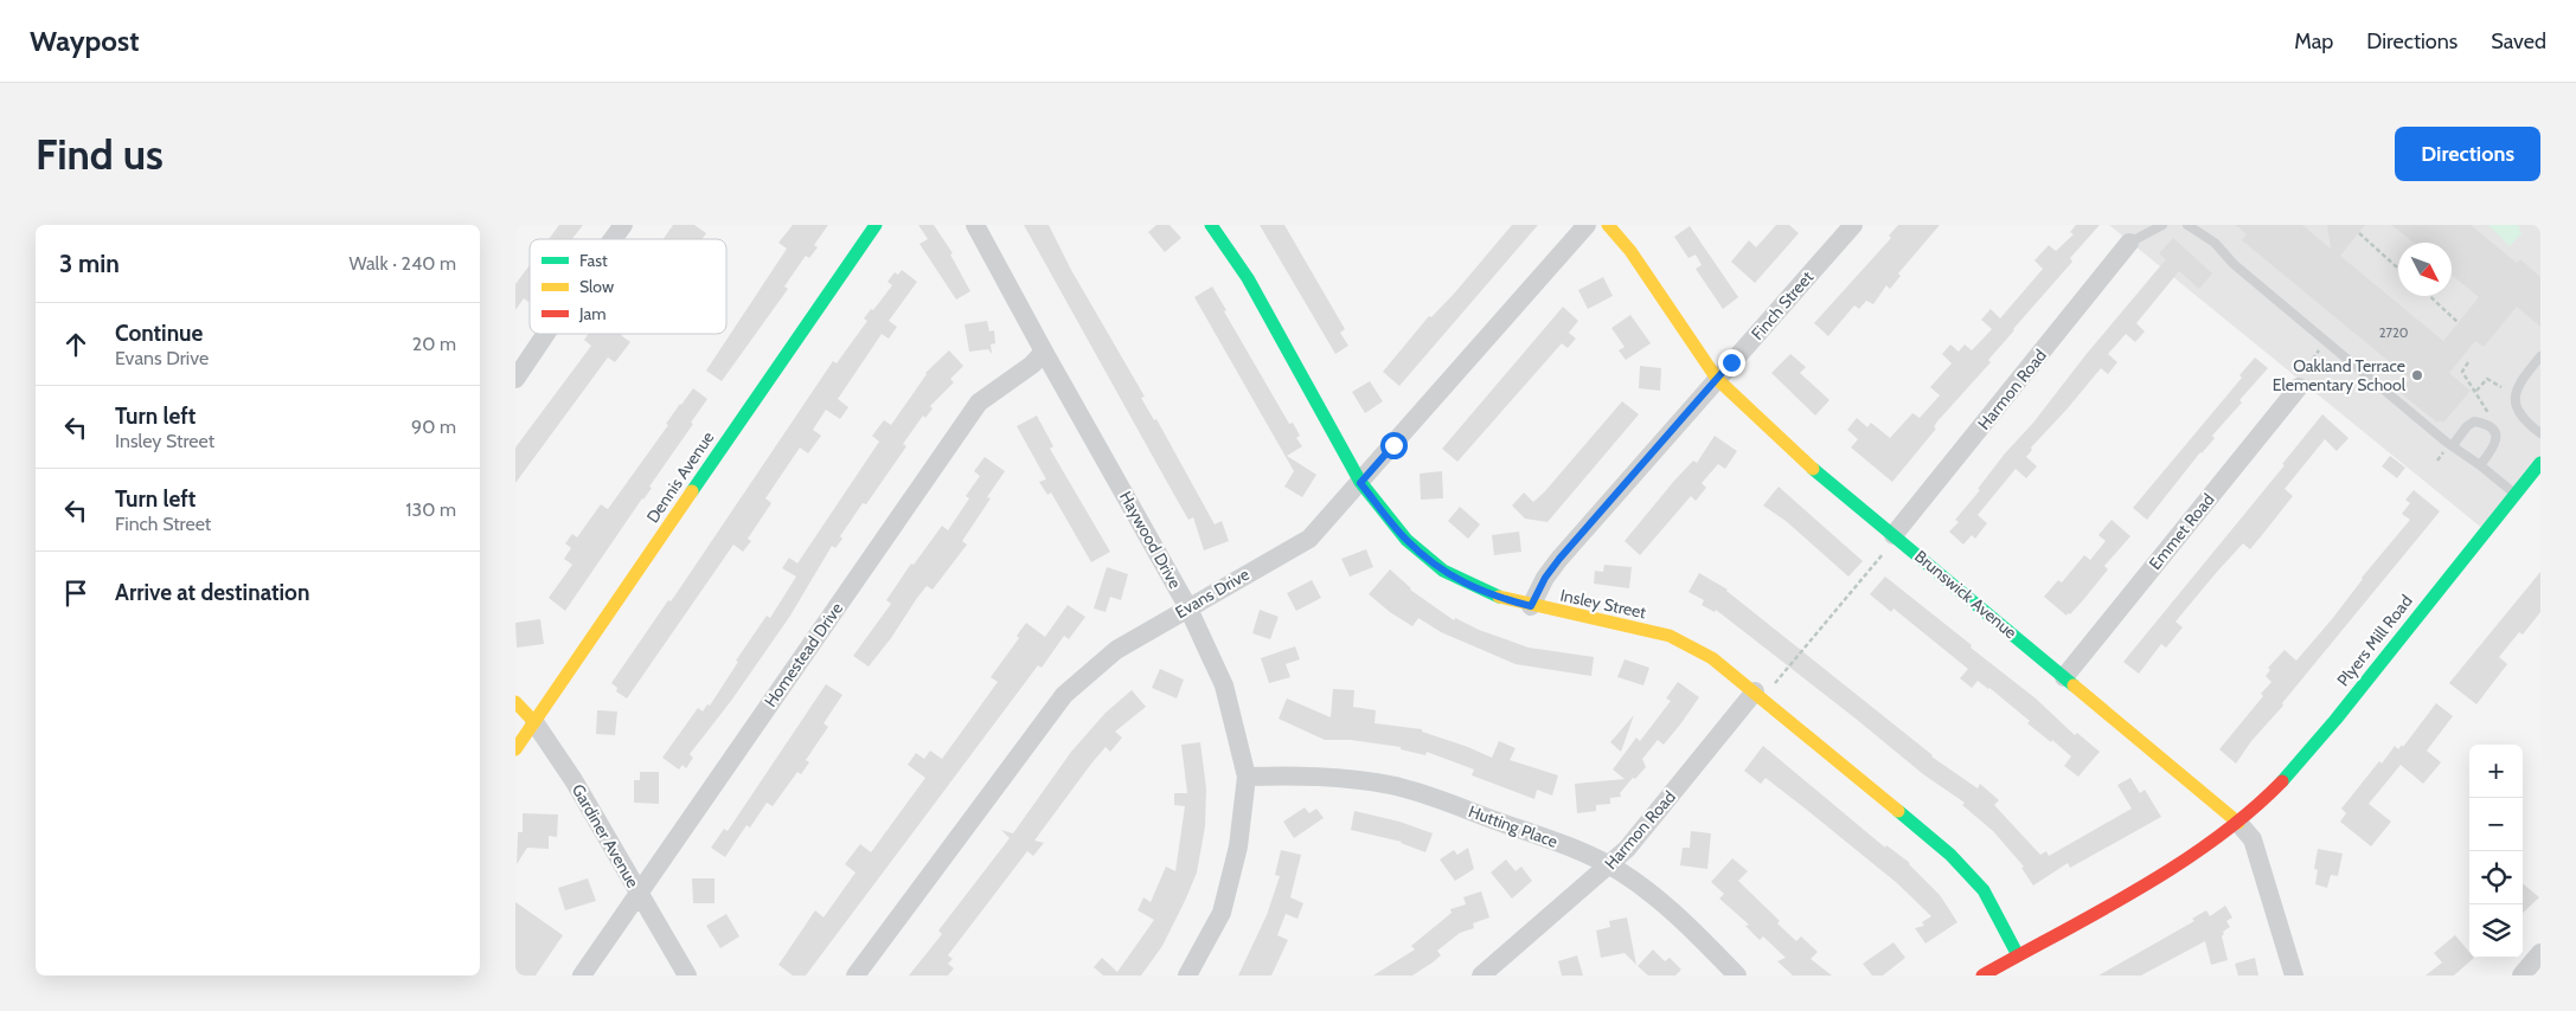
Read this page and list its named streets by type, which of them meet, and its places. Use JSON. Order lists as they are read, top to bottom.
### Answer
{
  "streets": {
    "street": [
      "Finch Street",
      "Harmon Road",
      "Dennis Avenue",
      "Emmet Road",
      "Haywood Drive",
      "Evans Drive",
      "Brunswick Avenue",
      "Insley Street",
      "Plyers Mill Road",
      "Homestead Drive",
      "Hutting Place",
      "Gardiner Avenue"
    ]
  },
  "crossings": [
    ["Finch Street", "Brunswick Avenue"],
    ["Finch Street", "Insley Street"],
    ["Harmon Road", "Brunswick Avenue"],
    ["Harmon Road", "Insley Street"],
    ["Harmon Road", "Hutting Place"],
    ["Dennis Avenue", "Gardiner Avenue"],
    ["Emmet Road", "Brunswick Avenue"],
    ["Haywood Drive", "Evans Drive"],
    ["Haywood Drive", "Homestead Drive"],
    ["Haywood Drive", "Hutting Place"],
    ["Evans Drive", "Insley Street"],
    ["Brunswick Avenue", "Plyers Mill Road"],
    ["Insley Street", "Plyers Mill Road"],
    ["Homestead Drive", "Gardiner Avenue"]
  ],
  "places": ["Oakland Terrace Elementary School"],
  "house_numbers": ["2720"],
  "legend": ["Fast", "Slow", "Jam"],
  "north": "bottom right",
  "page": {
    "header": "Waypost",
    "nav": ["Map", "Directions", "Saved"],
    "buttons": "Directions",
    "title": "Find us",
    "heading": ["3 min", "Walk · 240 m"],
    "list": [
      ["Continue", "Evans Drive", "20 m"],
      ["Turn left", "Insley Street", "90 m"],
      ["Turn left", "Finch Street", "130 m"],
      "Arrive at destination"
    ],
    "map_buttons": ["+", "−"]
  }
}
